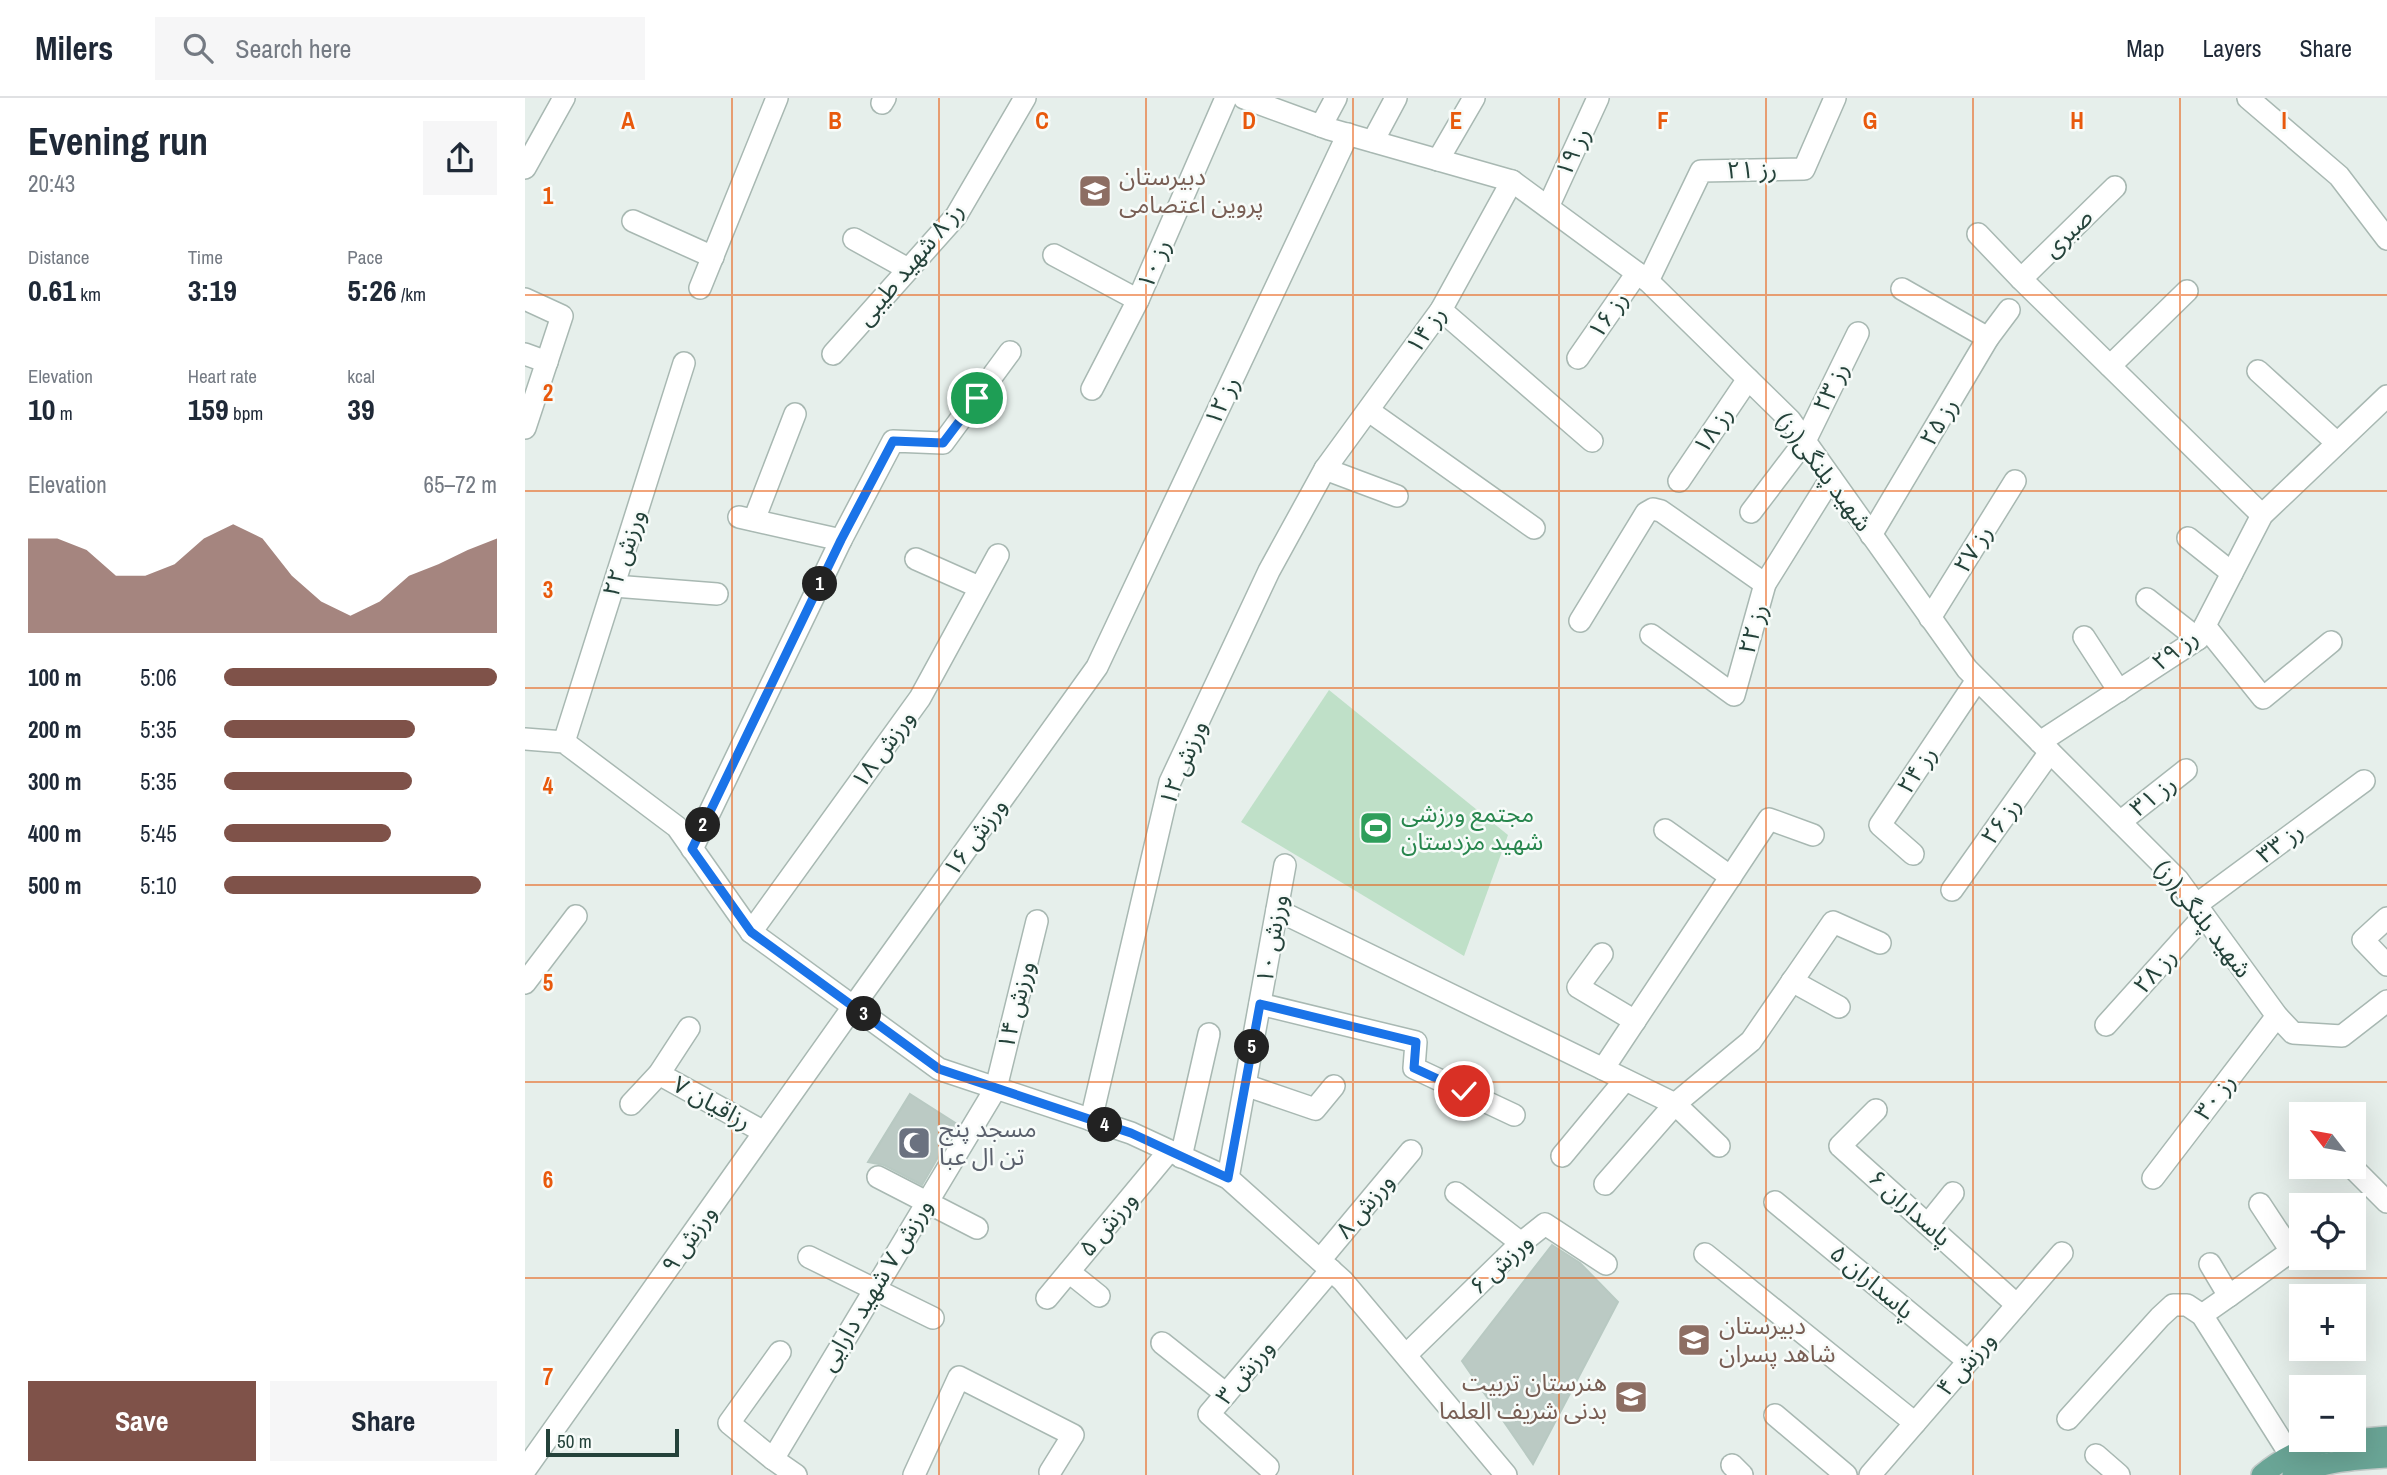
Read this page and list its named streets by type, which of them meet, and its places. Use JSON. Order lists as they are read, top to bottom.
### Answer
{
  "streets": {
    "street": [
      "رز ۱۹",
      "رز ۲۱",
      "صبری",
      "رز ۸ شهید طیبی",
      "رز ۱۰",
      "رز ۱۶",
      "رز ۱۴",
      "رز ۲۳",
      "رز ۱۲",
      "رز ۲۵",
      "رز ۱۸",
      "شهید پلنگی(رز)",
      "رز ۲۷",
      "ورزش ۲۲",
      "رز ۲۲",
      "رز ۲۹",
      "ورزش ۱۸",
      "ورزش ۱۲",
      "رز ۲۴",
      "رز ۳۱",
      "رز ۲۶",
      "ورزش ۱۶",
      "رز ۳۳",
      "ورزش ۱۰",
      "رز ۲۸",
      "ورزش ۱۴",
      "رز ۳۰",
      "رزاقیان ۷",
      "ورزش ۸",
      "پاسداران ۶",
      "ورزش ۵",
      "ورزش ۹",
      "ورزش ۶",
      "پاسداران ۵",
      "ورزش ۷ شهید دارایی",
      "ورزش ۴",
      "ورزش ۳"
    ]
  },
  "crossings": [
    ["رز ۱۹", "شهید پلنگی(رز)"],
    ["رز ۲۱", "رز ۱۶"],
    ["رز ۲۱", "شهید پلنگی(رز)"],
    ["رز ۱۶", "شهید پلنگی(رز)"],
    ["رز ۱۴", "شهید پلنگی(رز)"],
    ["رز ۱۴", "ورزش ۱۲"],
    ["رز ۲۳", "شهید پلنگی(رز)"],
    ["رز ۱۲", "شهید پلنگی(رز)"],
    ["رز ۱۲", "ورزش ۱۶"],
    ["رز ۲۵", "شهید پلنگی(رز)"],
    ["رز ۱۸", "شهید پلنگی(رز)"],
    ["شهید پلنگی(رز)", "رز ۲۷"],
    ["شهید پلنگی(رز)", "رز ۲۲"],
    ["شهید پلنگی(رز)", "رز ۲۹"],
    ["شهید پلنگی(رز)", "رز ۲۴"],
    ["شهید پلنگی(رز)", "رز ۳۱"],
    ["شهید پلنگی(رز)", "رز ۲۶"],
    ["شهید پلنگی(رز)", "رز ۳۳"],
    ["شهید پلنگی(رز)", "رز ۲۸"],
    ["شهید پلنگی(رز)", "رز ۳۰"],
    ["رز ۲۹", "رز ۲۶"],
    ["ورزش ۱۶", "ورزش ۹"],
    ["رز ۳۳", "رز ۲۸"],
    ["ورزش ۱۴", "ورزش ۷ شهید دارایی"],
    ["رزاقیان ۷", "ورزش ۹"],
    ["ورزش ۸", "ورزش ۳"],
    ["پاسداران ۶", "ورزش ۴"],
    ["پاسداران ۵", "ورزش ۴"]
  ],
  "places": {
    "school or university": ["دبیرستان پروین اعتصامی", "دبیرستان شاهد پسران", "هنرستان تربیت بدنی شریف العلما"],
    "sports": ["مجتمع ورزشی شهید مزدستان"],
    "mosque": ["مسجد پنج تن ال عبا"]
  },
  "scale_bar": "50 m",
  "north": "top left",
  "page": {
    "header": "Milers",
    "search": "Search here",
    "nav": ["Map", "Layers", "Share"],
    "heading": ["Evening run", "20:43"],
    "stats": [
      ["Distance", "0.61 km"],
      ["Time", "3:19"],
      ["Pace", "5:26 /km"],
      ["Elevation", "10 m"],
      ["Heart rate", "159 bpm"],
      ["kcal", "39"]
    ],
    "chart": ["Elevation", "65–72 m"],
    "pins": [
      "1",
      "2",
      "3",
      "5",
      "4"
    ],
    "list": [
      {
        "name": "100 m",
        "note": "5:06"
      },
      {
        "name": "200 m",
        "note": "5:35"
      },
      {
        "name": "300 m",
        "note": "5:35"
      },
      {
        "name": "400 m",
        "note": "5:45"
      },
      {
        "name": "500 m",
        "note": "5:10"
      }
    ],
    "map_buttons": ["+", "−"],
    "buttons": ["Save", "Share"],
    "scale": "50 m"
  },
  "grid": {
    "columns": [
      "A",
      "B",
      "C",
      "D",
      "E",
      "F",
      "G",
      "H",
      "I"
    ],
    "rows": [
      "1",
      "2",
      "3",
      "4",
      "5",
      "6",
      "7"
    ]
  }
}
